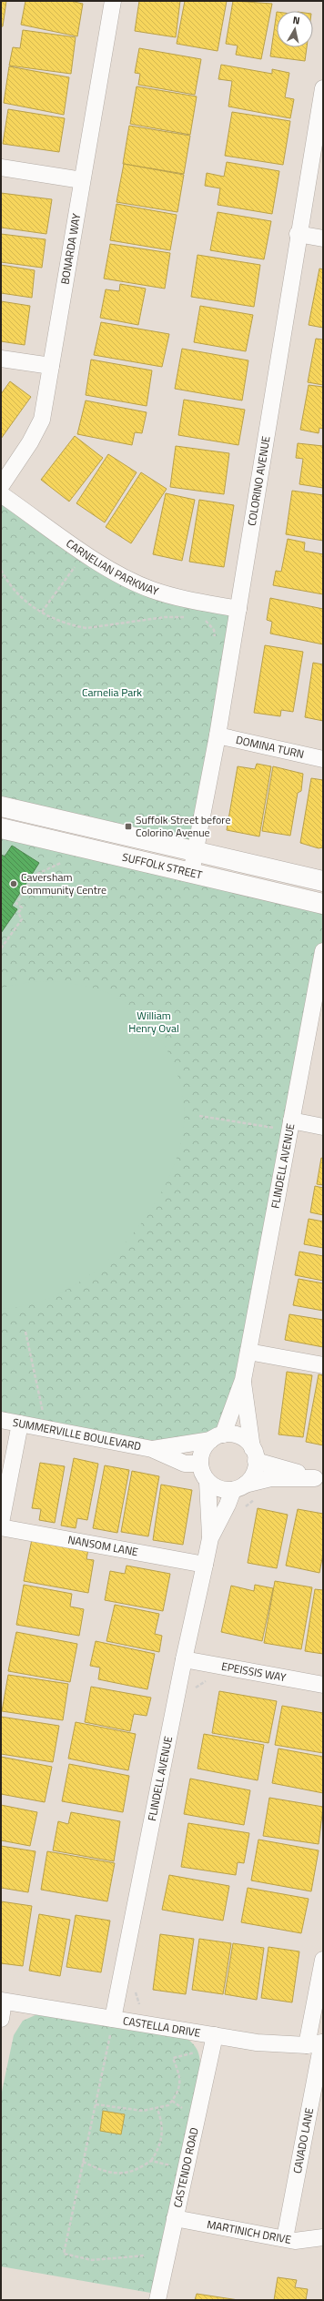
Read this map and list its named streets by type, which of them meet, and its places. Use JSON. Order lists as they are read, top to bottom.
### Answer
{
  "streets": {
    "street": [
      "BONARDA WAY",
      "COLORINO AVENUE",
      "CARNELIAN PARKWAY",
      "DOMINA TURN",
      "SUFFOLK STREET",
      "FLINDELL AVENUE",
      "SUMMERVILLE BOULEVARD",
      "NANSOM LANE",
      "EPEISSIS WAY",
      "CASTELLA DRIVE",
      "CAVADO LANE",
      "CASTENDO ROAD",
      "MARTINICH DRIVE"
    ]
  },
  "crossings": [
    ["COLORINO AVENUE", "CARNELIAN PARKWAY"],
    ["COLORINO AVENUE", "DOMINA TURN"],
    ["COLORINO AVENUE", "SUFFOLK STREET"],
    ["FLINDELL AVENUE", "SUMMERVILLE BOULEVARD"],
    ["FLINDELL AVENUE", "NANSOM LANE"],
    ["FLINDELL AVENUE", "EPEISSIS WAY"],
    ["FLINDELL AVENUE", "CASTELLA DRIVE"],
    ["CASTELLA DRIVE", "CAVADO LANE"],
    ["CASTELLA DRIVE", "CASTENDO ROAD"],
    ["CAVADO LANE", "MARTINICH DRIVE"],
    ["CASTENDO ROAD", "MARTINICH DRIVE"]
  ],
  "parks": ["Carnelia Park", "William Henry Oval"],
  "places": {
    "transit": ["Suffolk Street before Colorino Avenue"],
    "other": ["Caversham Community Centre"]
  },
  "north": "top"
}
